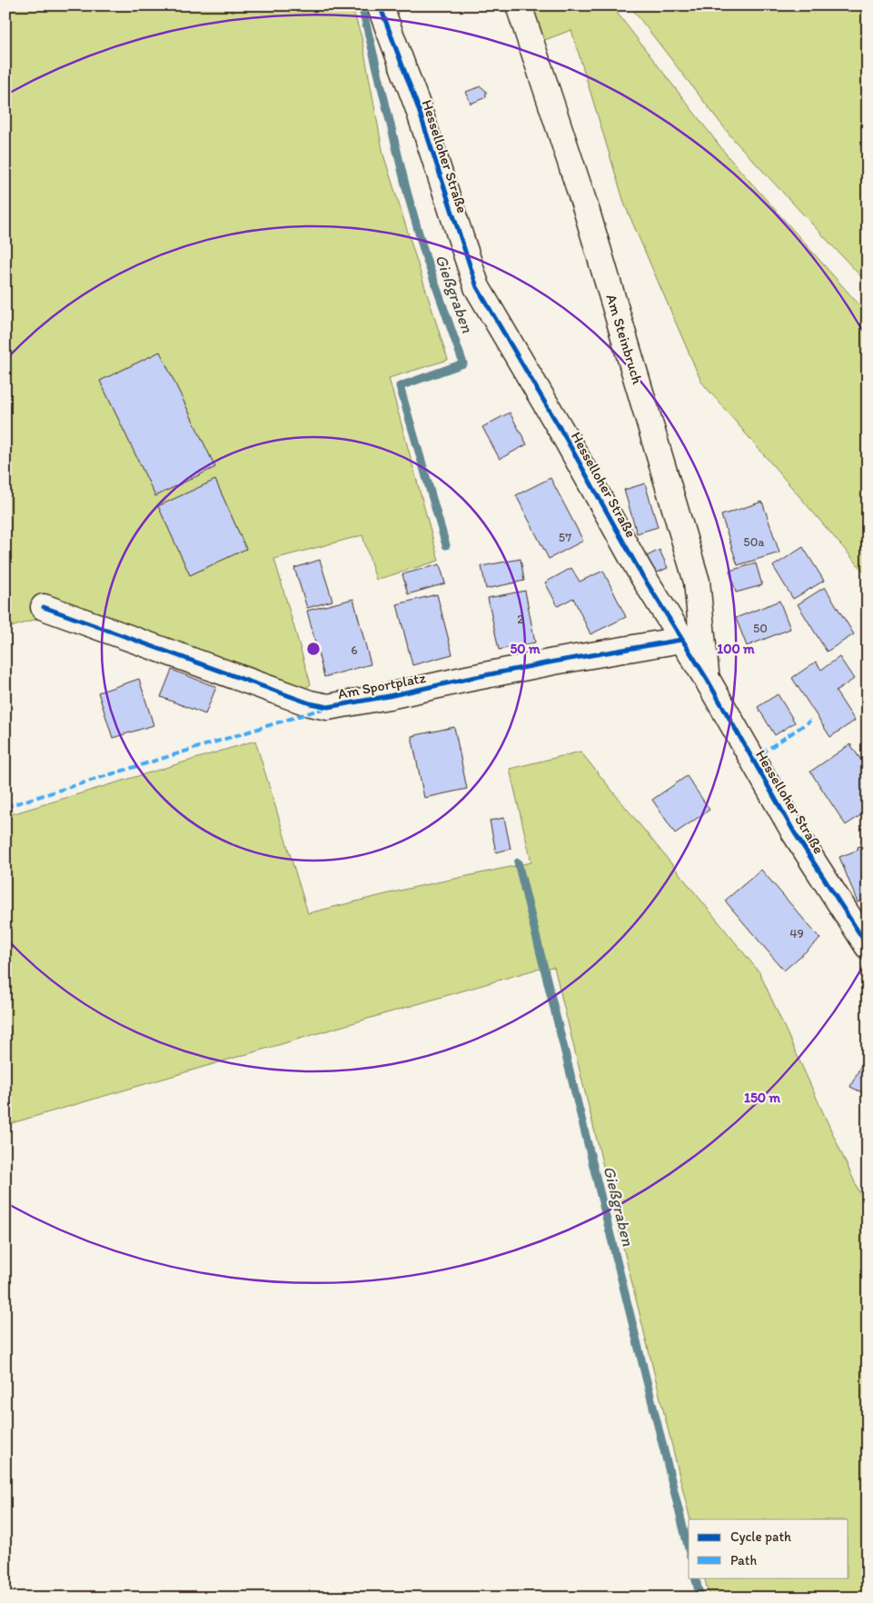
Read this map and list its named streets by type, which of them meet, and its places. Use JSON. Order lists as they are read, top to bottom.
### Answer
{
  "streets": {
    "street": ["Hesselloher Straße", "Am Steinbruch", "Am Sportplatz"]
  },
  "crossings": [
    ["Hesselloher Straße", "Am Steinbruch"],
    ["Hesselloher Straße", "Am Sportplatz"]
  ],
  "water": ["Gießgraben"],
  "house_numbers": [
    "57",
    "50a",
    "2",
    "50",
    "6",
    "49"
  ],
  "legend": ["Cycle path", "Path"],
  "rings": ["50 m", "100 m", "150 m"]
}
